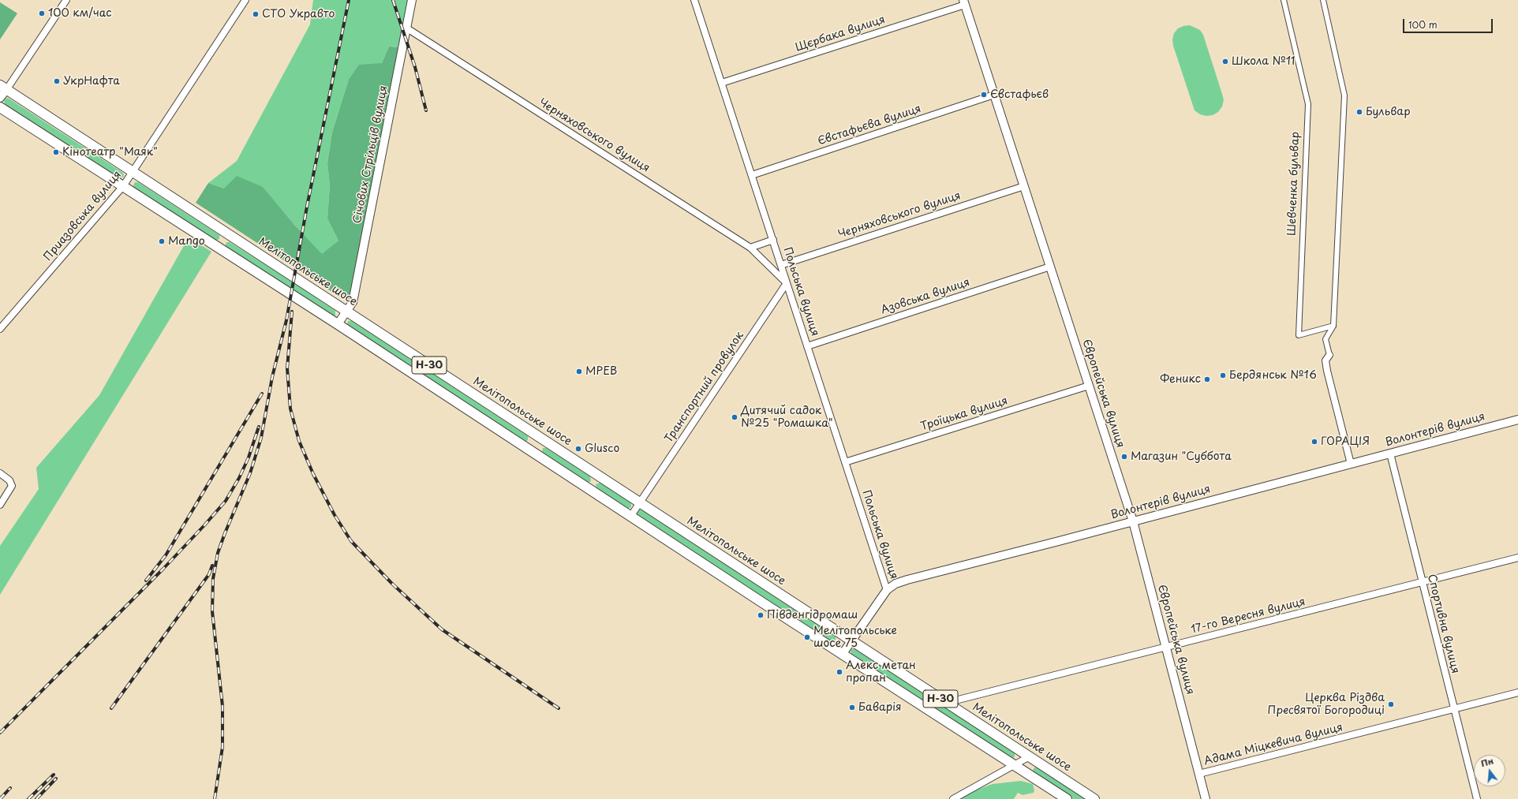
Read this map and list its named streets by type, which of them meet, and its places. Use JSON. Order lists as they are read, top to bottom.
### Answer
{
  "streets": {
    "main road": ["Мелітопольське шосе", "Н-30"],
    "street": [
      "Щєрбака вулиця",
      "Євстафьєва вулиця",
      "Черняховського вулиця",
      "Січових Стрільців вулиця",
      "Шевченка бульвар",
      "Приазовська вулиця",
      "Польська вулиця",
      "Азовська вулиця",
      "Транспортний провулок",
      "Європейська вулиця",
      "Троїцька вулиця",
      "Волонтерів вулиця",
      "17-го Вересня вулиця",
      "Спортивна вулиця",
      "Адама Міцкевича вулиця"
    ]
  },
  "crossings": [
    ["Щєрбака вулиця", "Польська вулиця"],
    ["Щєрбака вулиця", "Європейська вулиця"],
    ["Євстафьєва вулиця", "Польська вулиця"],
    ["Євстафьєва вулиця", "Європейська вулиця"],
    ["Черняховського вулиця", "Січових Стрільців вулиця"],
    ["Черняховського вулиця", "Польська вулиця"],
    ["Черняховського вулиця", "Транспортний провулок"],
    ["Черняховського вулиця", "Європейська вулиця"],
    ["Січових Стрільців вулиця", "Мелітопольське шосе"],
    ["Січових Стрільців вулиця", "Н-30"],
    ["Приазовська вулиця", "Мелітопольське шосе"],
    ["Приазовська вулиця", "Н-30"],
    ["Мелітопольське шосе", "Транспортний провулок"],
    ["Мелітопольське шосе", "Волонтерів вулиця"],
    ["Мелітопольське шосе", "17-го Вересня вулиця"],
    ["Польська вулиця", "Азовська вулиця"],
    ["Польська вулиця", "Транспортний провулок"],
    ["Польська вулиця", "Троїцька вулиця"],
    ["Польська вулиця", "Волонтерів вулиця"],
    ["Азовська вулиця", "Європейська вулиця"],
    ["Н-30", "Транспортний провулок"],
    ["Н-30", "Волонтерів вулиця"],
    ["Європейська вулиця", "Троїцька вулиця"],
    ["Європейська вулиця", "Волонтерів вулиця"],
    ["Європейська вулиця", "17-го Вересня вулиця"],
    ["Європейська вулиця", "Адама Міцкевича вулиця"],
    ["Волонтерів вулиця", "Спортивна вулиця"],
    ["17-го Вересня вулиця", "Спортивна вулиця"],
    ["Спортивна вулиця", "Адама Міцкевича вулиця"]
  ],
  "places": [
    "100 км/час",
    "СТО Укравто",
    "Школа №11",
    "УкрНафта",
    "Євстафьєв",
    "Бульвар",
    "Кінотеатр \"Маяк\"",
    "Mango",
    "МРЕВ",
    "Бердянськ №16",
    "Феникс",
    "Дитячий садок №25 \"Ромашка\"",
    "ГОРАЦІЯ",
    "Glusco",
    "Магазин \"Суббота",
    "Південгідромаш",
    "Мелітопольське шосе 75",
    "Алекс метан пропан",
    "Церква Різдва Пресвятої Богородиці",
    "Баварія"
  ],
  "scale_bar": "100 m",
  "north": "top"
}
